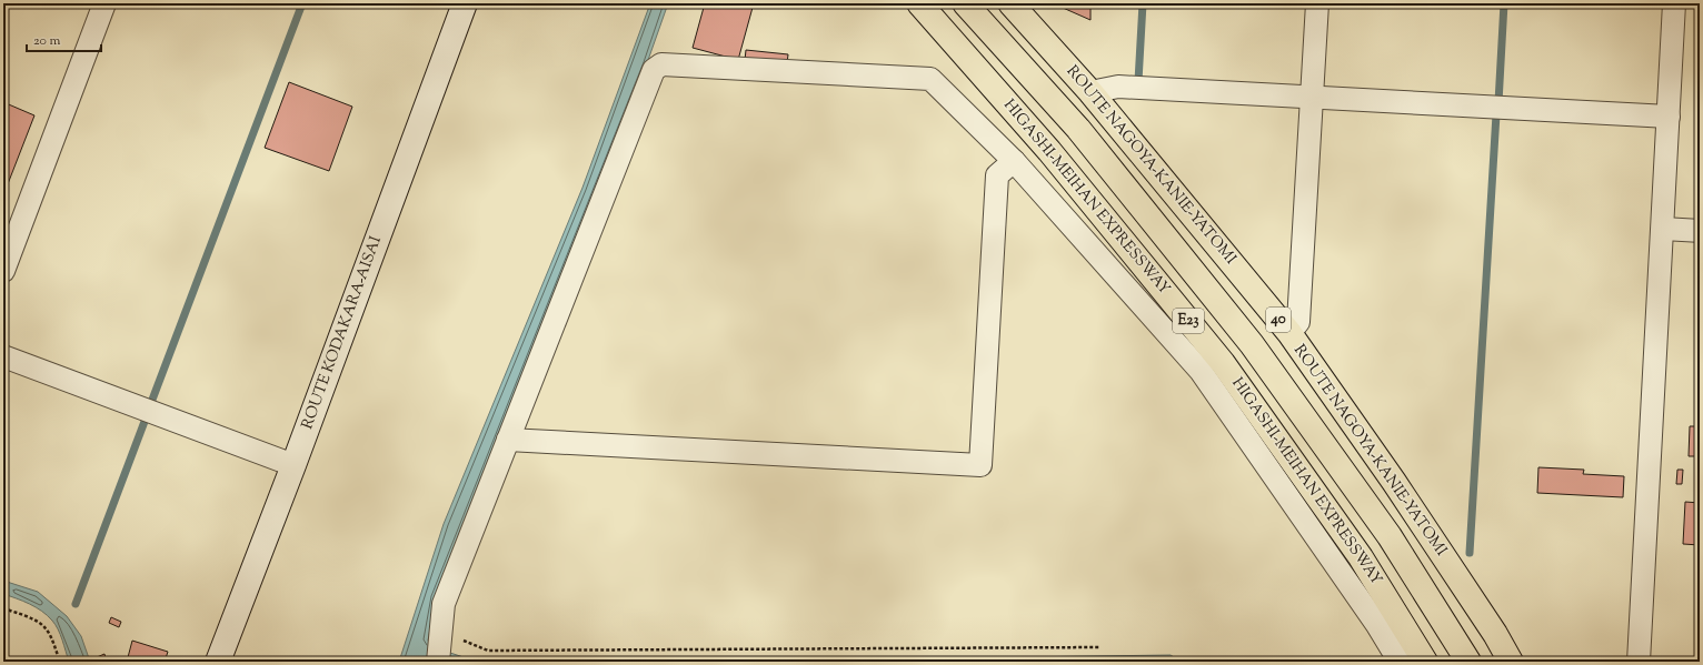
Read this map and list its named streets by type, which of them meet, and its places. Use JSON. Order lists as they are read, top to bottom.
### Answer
{
  "streets": {
    "main road": [
      "ROUTE NAGOYA-KANIE-YATOMI",
      "HIGASHI-MEIHAN EXPRESSWAY",
      "40",
      "E23",
      "ROUTE KODAKARA-AISAI"
    ]
  },
  "scale_bar": "20 m"
}
